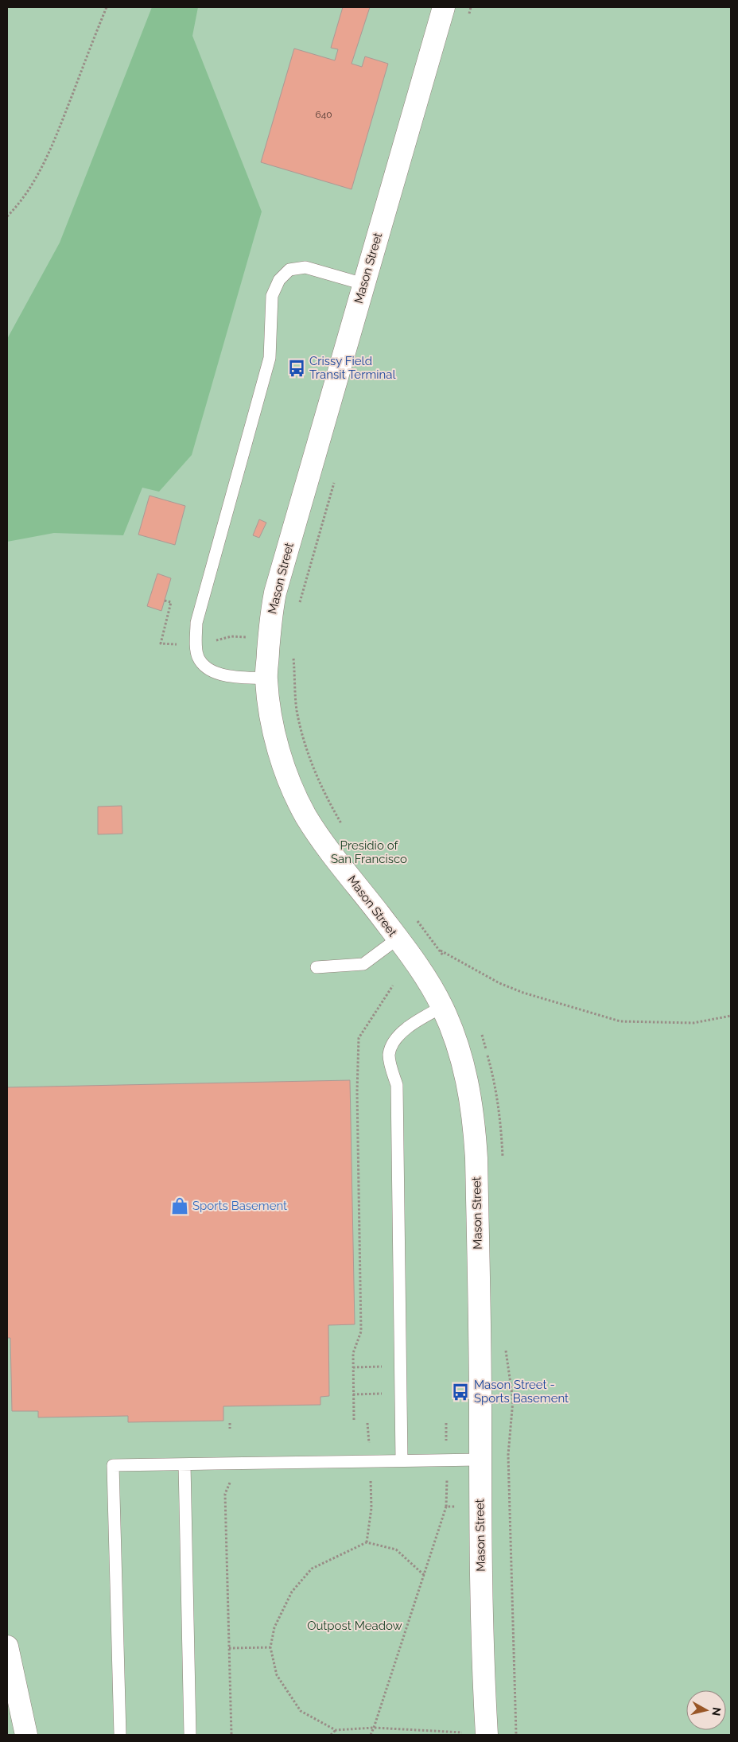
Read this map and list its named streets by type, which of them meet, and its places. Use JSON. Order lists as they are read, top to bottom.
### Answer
{
  "streets": {
    "main road": ["Mason Street"]
  },
  "parks": ["Presidio of San Francisco", "Outpost Meadow"],
  "places": {
    "bus stop": ["Crissy Field Transit Terminal", "Mason Street - Sports Basement"],
    "shop": ["Sports Basement"]
  },
  "house_numbers": ["640"],
  "north": "right"
}
